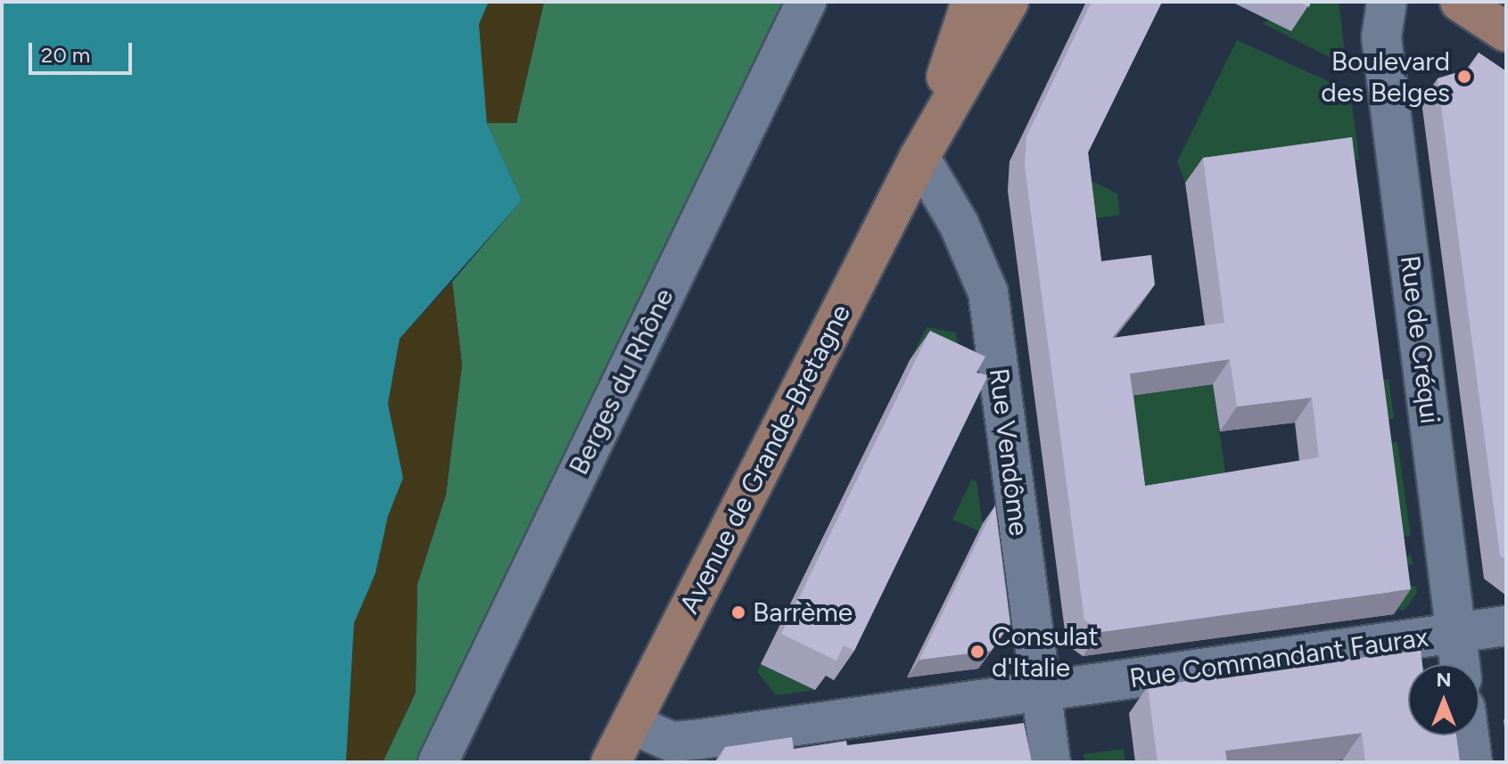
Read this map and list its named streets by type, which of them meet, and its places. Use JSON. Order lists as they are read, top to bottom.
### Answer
{
  "streets": {
    "main road": ["Avenue de Grande-Bretagne"],
    "street": [
      "Rue de Créqui",
      "Berges du Rhône",
      "Rue Vendôme",
      "Rue Commandant Faurax"
    ]
  },
  "crossings": [
    ["Rue de Créqui", "Rue Commandant Faurax"],
    ["Rue Vendôme", "Avenue de Grande-Bretagne"],
    ["Rue Vendôme", "Rue Commandant Faurax"],
    ["Avenue de Grande-Bretagne", "Rue Commandant Faurax"]
  ],
  "places": ["Boulevard des Belges", "Barrème", "Consulat d'Italie"],
  "scale_bar": "20 m",
  "north": "top"
}
